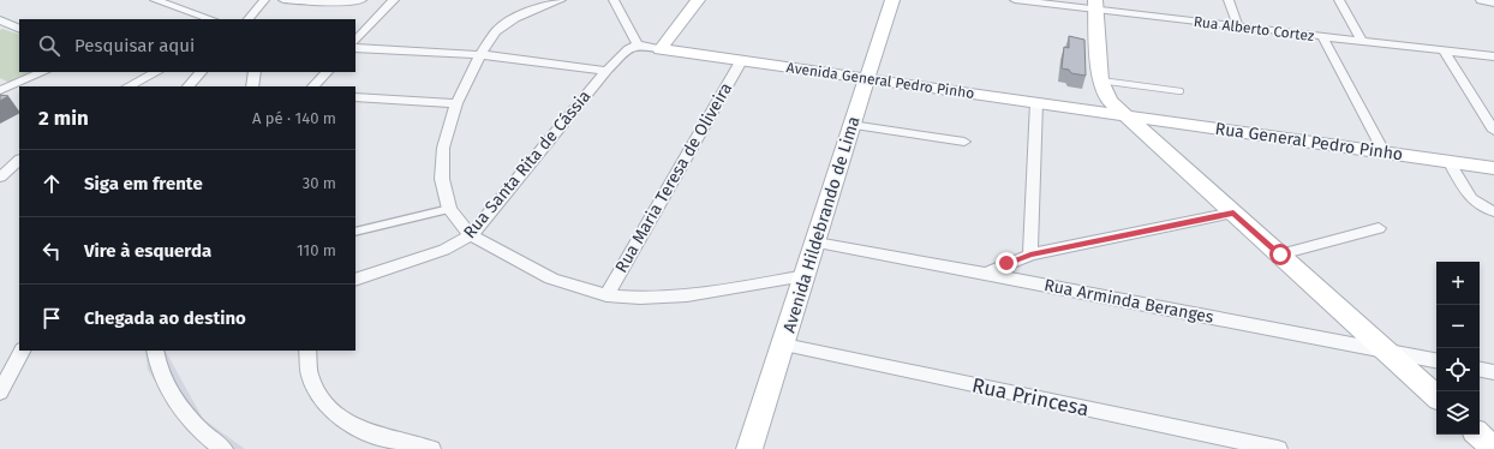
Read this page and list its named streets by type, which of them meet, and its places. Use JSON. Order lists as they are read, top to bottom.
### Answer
{
  "streets": {
    "main road": ["Avenida General Pedro Pinho", "Rua General Pedro Pinho", "Avenida Hildebrando de Lima"],
    "street": [
      "Rua Alberto Cortez",
      "Rua Santa Rita de Cássia",
      "Rua Maria Teresa de Oliveira",
      "Rua Arminda Beranges",
      "Rua Princesa"
    ]
  },
  "crossings": [
    ["Avenida General Pedro Pinho", "Rua General Pedro Pinho"],
    ["Avenida General Pedro Pinho", "Rua Santa Rita de Cássia"],
    ["Avenida General Pedro Pinho", "Rua Maria Teresa de Oliveira"],
    ["Avenida General Pedro Pinho", "Avenida Hildebrando de Lima"],
    ["Avenida Hildebrando de Lima", "Rua Arminda Beranges"],
    ["Avenida Hildebrando de Lima", "Rua Princesa"]
  ],
  "page": {
    "search": "Pesquisar aqui",
    "heading": ["2 min", "A pé · 140 m"],
    "list": [
      ["Siga em frente", "30 m"],
      ["Vire à esquerda", "110 m"],
      "Chegada ao destino"
    ],
    "map_buttons": ["+", "−"]
  }
}
